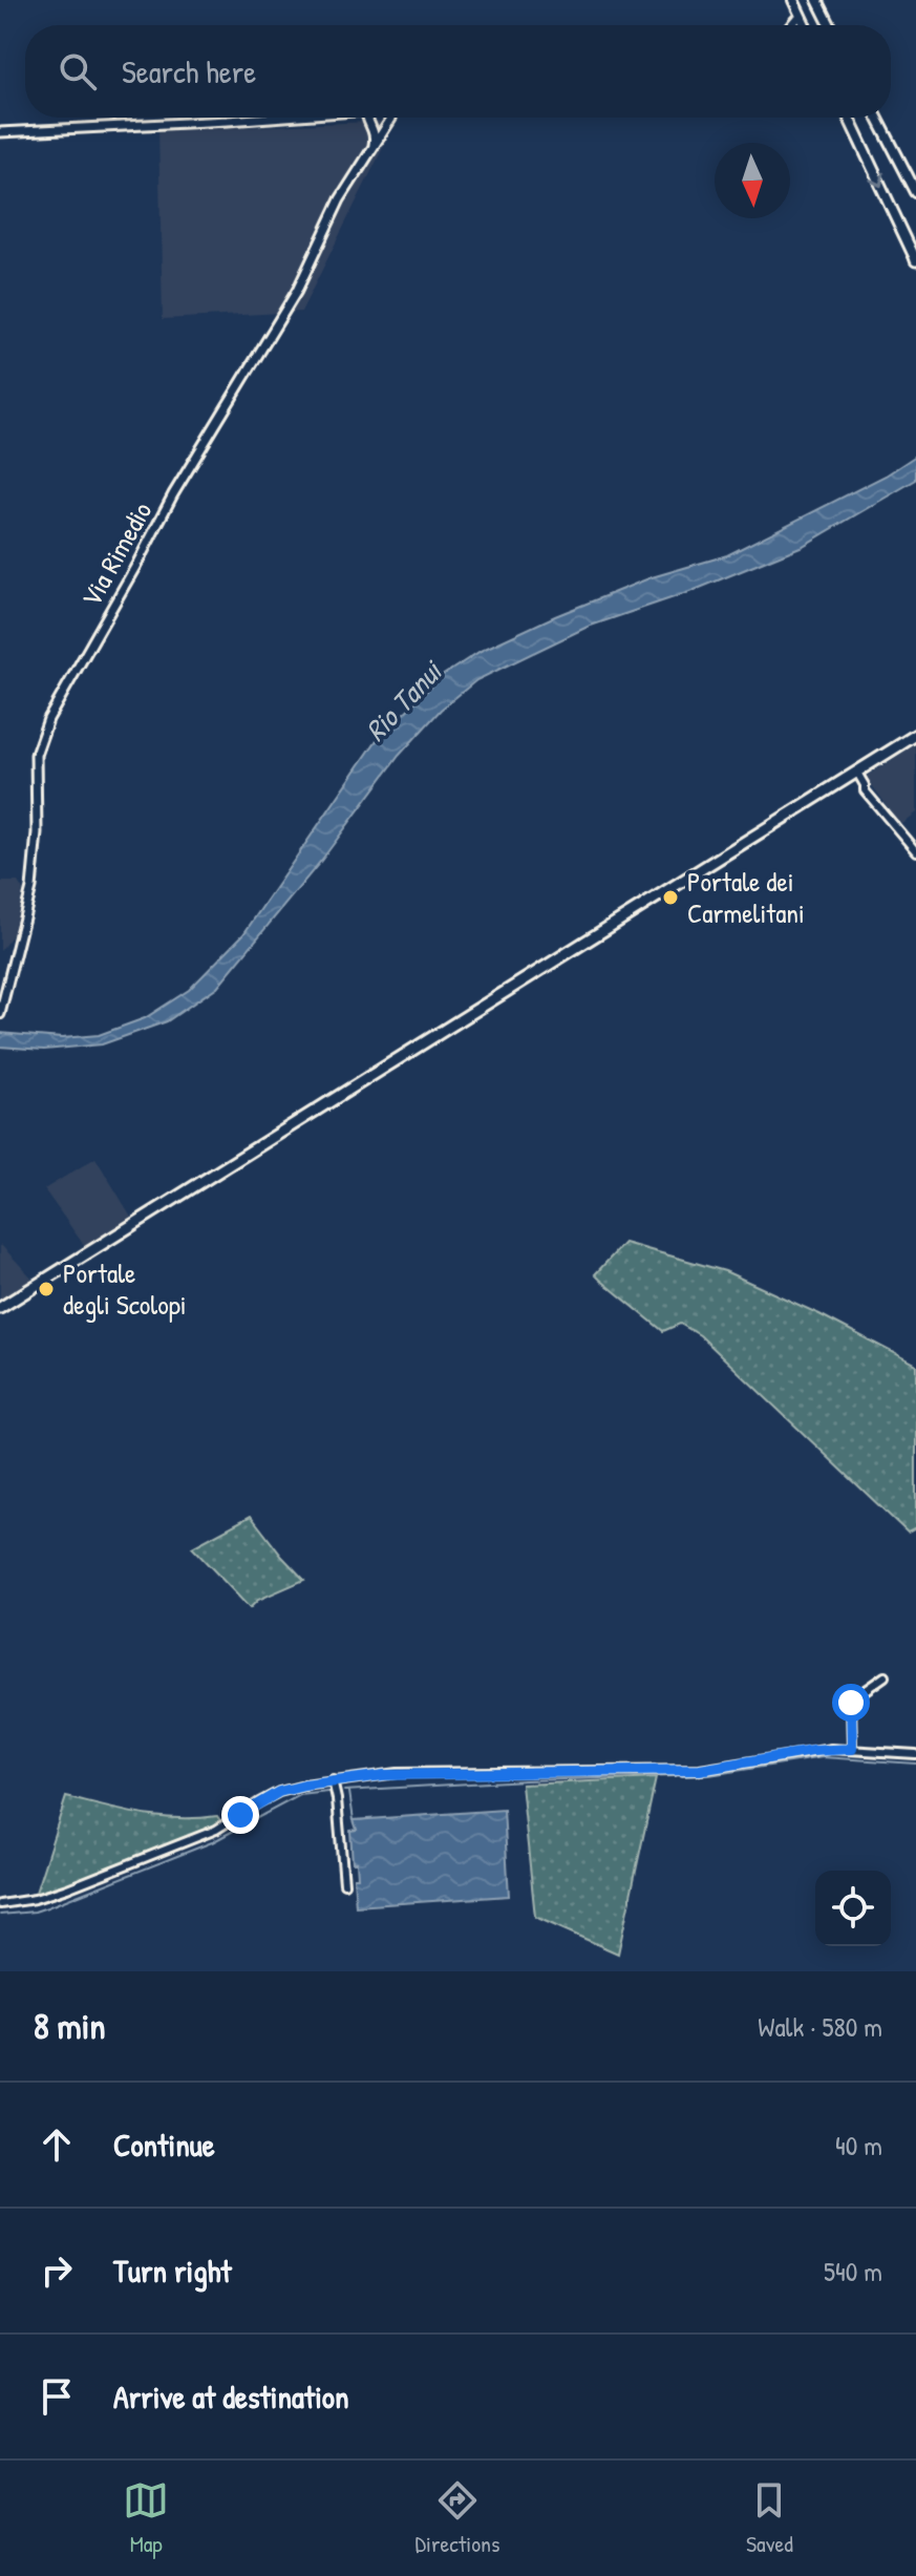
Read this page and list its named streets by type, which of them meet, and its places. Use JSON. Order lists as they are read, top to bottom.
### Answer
{
  "streets": {
    "street": ["Via Rimedio"]
  },
  "water": ["Rio Tanui"],
  "places": ["Portale dei Carmelitani", "Portale degli Scolopi"],
  "north": "bottom",
  "page": {
    "search": "Search here",
    "heading": ["8 min", "Walk · 580 m"],
    "list": [
      ["Continue", "40 m"],
      ["Turn right", "540 m"],
      "Arrive at destination"
    ],
    "nav": ["Map", "Directions", "Saved"]
  }
}
